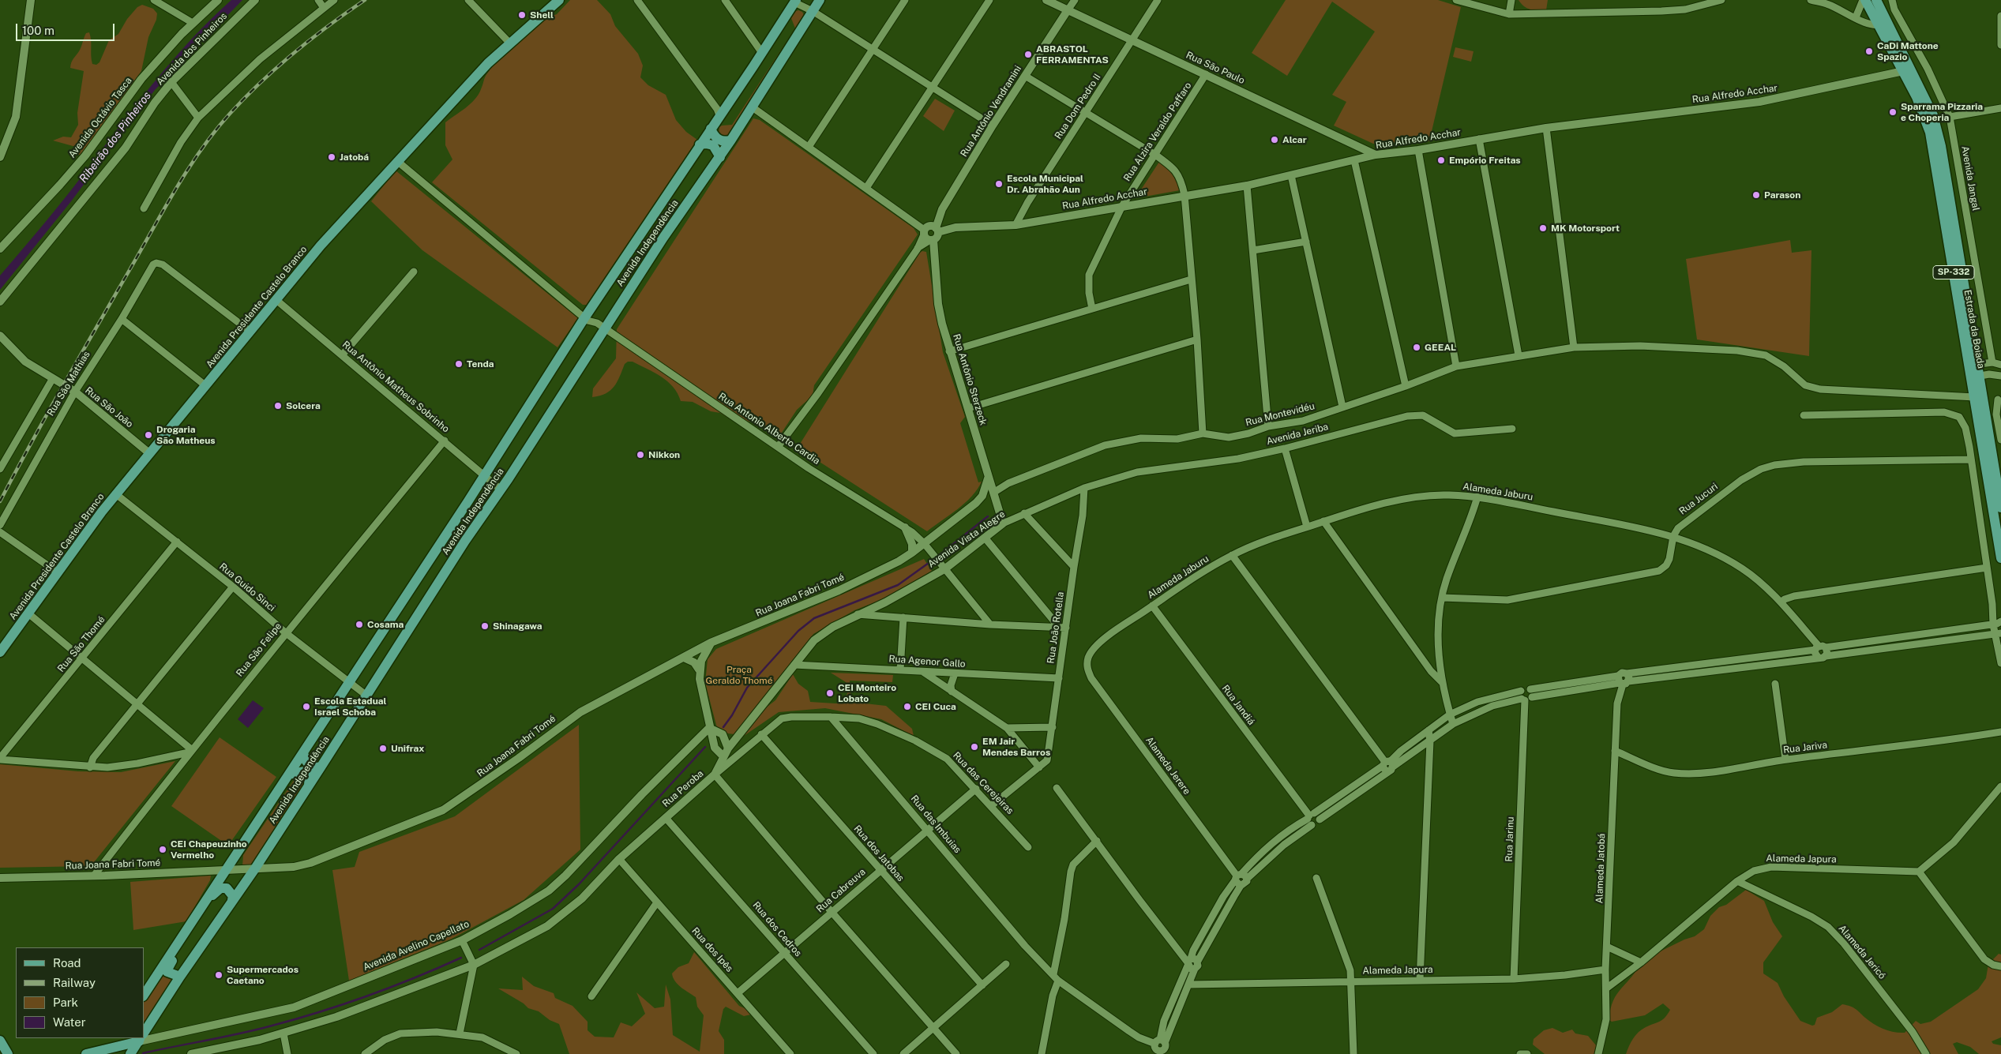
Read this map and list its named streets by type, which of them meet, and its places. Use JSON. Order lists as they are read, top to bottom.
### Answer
{
  "streets": {
    "main road": [
      "Avenida Independência",
      "SP-332",
      "Avenida Presidente Castelo Branco",
      "Estrada da Boiada",
      "Avenida Avelino Capellato"
    ],
    "street": [
      "Avenida dos Pinheiros",
      "Rua São Paulo",
      "Rua Alfredo Acchar",
      "Rua Dom Pedro II",
      "Rua Antônio Vendramini",
      "Avenida Octávio Tasca",
      "Rua Alzira Veraldo Paffaro",
      "Avenida Jangal",
      "Rua Antônio Sterzeck",
      "Rua São Mathias",
      "Rua Antônio Matheus Sobrinho",
      "Rua São João",
      "Rua Montevidéu",
      "Rua Antonio Alberto Cardia",
      "Avenida Jeriba",
      "Alameda Jaburu",
      "Rua Jucuri",
      "Avenida Vista Alegre",
      "Rua Guido Sinci",
      "Rua Joana Fabri Tomé",
      "Rua João Rotella",
      "Rua São Thomé",
      "Rua São Felipe",
      "Rua Agenor Gallo",
      "Rua Jandiá",
      "Rua Jariva",
      "Alameda Jerere",
      "Rua das Cerejeiras",
      "Rua Peroba",
      "Rua das Imbuias",
      "Rua Jarinu",
      "Rua dos Jatobas",
      "Alameda Japura",
      "Alameda Jatobá",
      "Rua Cabreuva",
      "Rua dos Cedros",
      "Rua dos Ipês",
      "Alameda Jericó"
    ]
  },
  "crossings": [
    ["Rua São Paulo", "Rua Alfredo Acchar"],
    ["Rua São Paulo", "Rua Dom Pedro II"],
    ["Rua São Paulo", "Rua Antônio Vendramini"],
    ["Rua São Paulo", "Rua Alzira Veraldo Paffaro"],
    ["Rua Alfredo Acchar", "Rua Dom Pedro II"],
    ["Rua Alfredo Acchar", "Rua Antônio Vendramini"],
    ["Rua Alfredo Acchar", "Rua Alzira Veraldo Paffaro"],
    ["Rua Alfredo Acchar", "Estrada da Boiada"],
    ["Rua Alfredo Acchar", "Rua Antônio Sterzeck"],
    ["Rua Antônio Vendramini", "Rua Antônio Sterzeck"],
    ["Avenida Independência", "Rua Antônio Matheus Sobrinho"],
    ["Avenida Independência", "Rua Antonio Alberto Cardia"],
    ["Avenida Independência", "Rua Guido Sinci"],
    ["Avenida Independência", "Rua Joana Fabri Tomé"],
    ["Avenida Presidente Castelo Branco", "Rua São Mathias"],
    ["Avenida Presidente Castelo Branco", "Rua Antônio Matheus Sobrinho"],
    ["Avenida Presidente Castelo Branco", "Rua São João"],
    ["Avenida Presidente Castelo Branco", "Rua Antonio Alberto Cardia"],
    ["Avenida Presidente Castelo Branco", "Rua Guido Sinci"],
    ["Estrada da Boiada", "Rua Montevidéu"],
    ["Rua Antônio Sterzeck", "Rua Montevidéu"],
    ["Rua Antônio Sterzeck", "Avenida Vista Alegre"],
    ["Rua Antônio Sterzeck", "Rua Joana Fabri Tomé"],
    ["Rua São Mathias", "Rua São João"],
    ["Rua Antônio Matheus Sobrinho", "Rua São Felipe"],
    ["Rua Antonio Alberto Cardia", "Avenida Vista Alegre"],
    ["Rua Antonio Alberto Cardia", "Rua Joana Fabri Tomé"],
    ["Avenida Jeriba", "Avenida Vista Alegre"],
    ["Avenida Jeriba", "Rua João Rotella"],
    ["Alameda Jaburu", "Rua Jucuri"],
    ["Alameda Jaburu", "Rua Jandiá"],
    ["Alameda Jaburu", "Alameda Jerere"],
    ["Avenida Vista Alegre", "Rua João Rotella"],
    ["Avenida Vista Alegre", "Rua Agenor Gallo"],
    ["Avenida Vista Alegre", "Rua Peroba"],
    ["Rua Guido Sinci", "Rua São Thomé"],
    ["Rua Guido Sinci", "Rua São Felipe"],
    ["Rua Joana Fabri Tomé", "Rua São Felipe"],
    ["Rua João Rotella", "Rua Agenor Gallo"],
    ["Rua Jariva", "Alameda Jatobá"],
    ["Rua das Cerejeiras", "Rua das Imbuias"],
    ["Rua das Cerejeiras", "Rua dos Jatobas"],
    ["Rua das Cerejeiras", "Rua Cabreuva"],
    ["Rua Peroba", "Rua dos Cedros"],
    ["Rua Peroba", "Rua dos Ipês"],
    ["Rua das Imbuias", "Rua Cabreuva"],
    ["Rua Jarinu", "Alameda Japura"],
    ["Rua dos Jatobas", "Rua Cabreuva"],
    ["Alameda Japura", "Alameda Jatobá"],
    ["Alameda Japura", "Alameda Jericó"],
    ["Rua Cabreuva", "Rua dos Cedros"],
    ["Rua Cabreuva", "Rua dos Ipês"]
  ],
  "water": ["Ribeirão dos Pinheiros"],
  "parks": ["Praça Geraldo Thomé"],
  "places": [
    "Shell",
    "CaDi Mattone Spazio",
    "ABRASTOL FERRAMENTAS",
    "Sparrama Pizzaria e Choperia",
    "Alcar",
    "Jatobá",
    "Empório Freitas",
    "Escola Municipal Dr. Abrahão Aun",
    "Parason",
    "MK Motorsport",
    "GEEAL",
    "Tenda",
    "Solcera",
    "Drogaria São Matheus",
    "Nikkon",
    "Cosama",
    "Shinagawa",
    "CEI Monteiro Lobato",
    "Escola Estadual Israel Schoba",
    "CEI Cuca",
    "EM Jair Mendes Barros",
    "Unifrax",
    "CEI Chapeuzinho Vermelho",
    "Supermercados Caetano"
  ],
  "legend": [
    "Road",
    "Railway",
    "Park",
    "Water"
  ],
  "scale_bar": "100 m"
}
